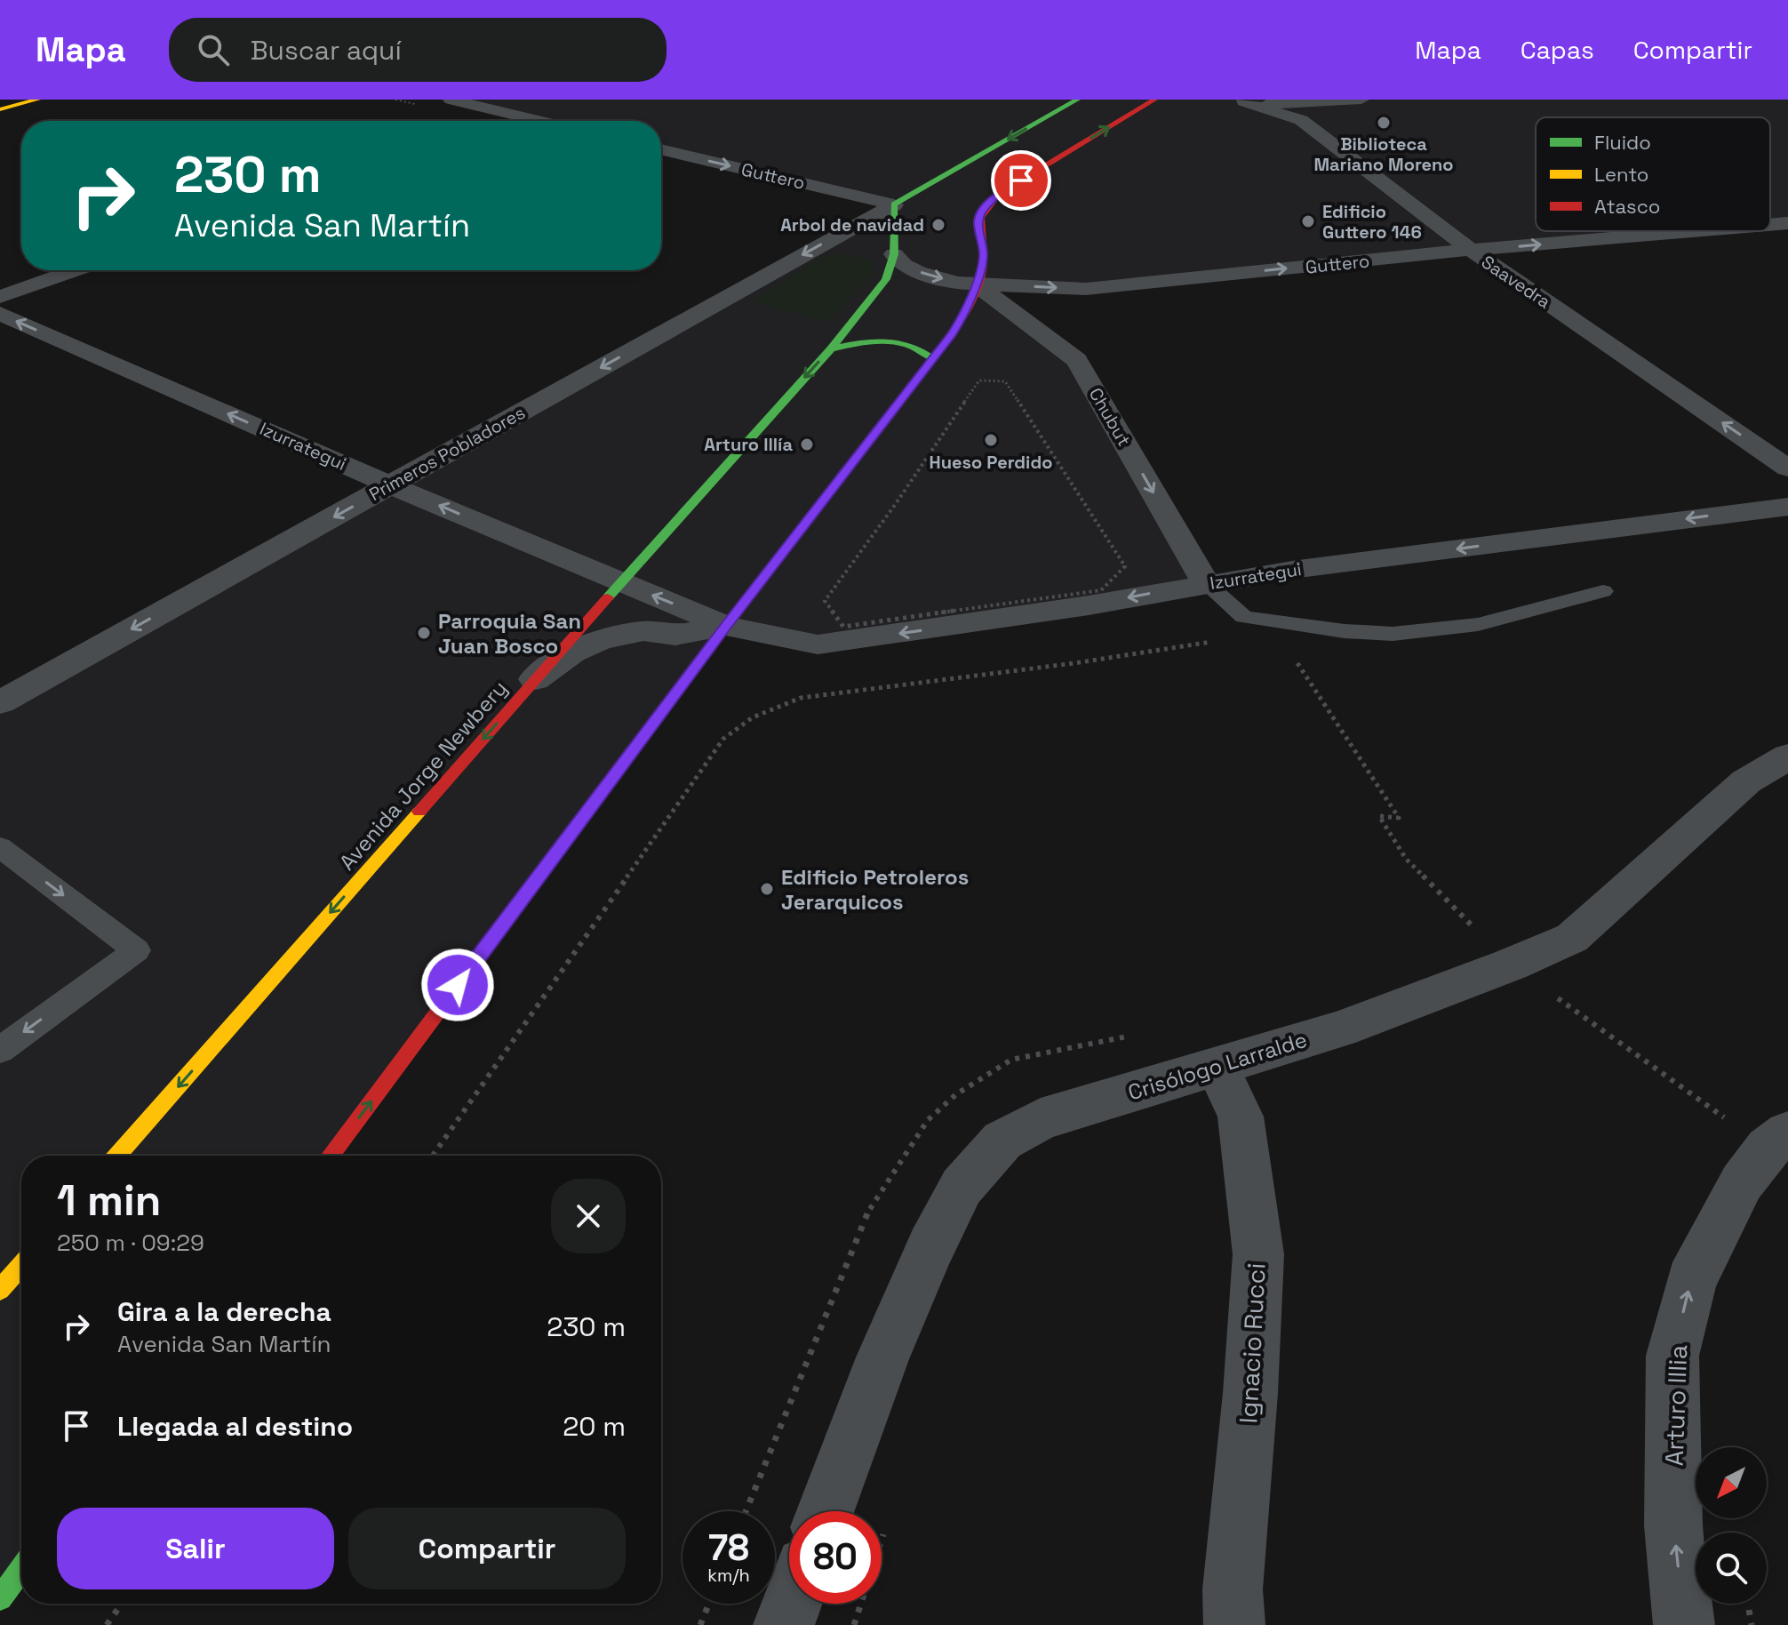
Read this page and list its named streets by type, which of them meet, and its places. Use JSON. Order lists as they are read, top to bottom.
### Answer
{
  "streets": {
    "main road": ["Avenida Jorge Newbery"],
    "street": [
      "Guttero",
      "Saavedra",
      "Chubut",
      "Izurrategui",
      "Primeros Pobladores",
      "Crisólogo Larralde",
      "Ignacio Rucci",
      "Arturo Illia"
    ]
  },
  "crossings": [
    ["Guttero", "Saavedra"],
    ["Guttero", "Chubut"],
    ["Guttero", "Primeros Pobladores"],
    ["Guttero", "Avenida Jorge Newbery"],
    ["Chubut", "Izurrategui"],
    ["Izurrategui", "Primeros Pobladores"],
    ["Izurrategui", "Avenida Jorge Newbery"],
    ["Primeros Pobladores", "Avenida Jorge Newbery"],
    ["Crisólogo Larralde", "Ignacio Rucci"]
  ],
  "one_way": [
    "Guttero",
    "Saavedra",
    "Chubut",
    "Izurrategui",
    "Primeros Pobladores",
    "Arturo Illia"
  ],
  "places": [
    "Biblioteca Mariano Moreno",
    "Edificio Guttero 146",
    "Arbol de navidad",
    "Hueso Perdido",
    "Arturo Illía",
    "Parroquia San Juan Bosco",
    "Edificio Petroleros Jerarquicos"
  ],
  "legend": ["Fluido", "Lento", "Atasco"],
  "north": "bottom left",
  "page": {
    "header": "Mapa",
    "search": "Buscar aquí",
    "nav": ["Mapa", "Capas", "Compartir"],
    "turn": ["230 m", "Avenida San Martín"],
    "heading": ["1 min", "250 m · 09:29"],
    "list": [
      {
        "name": "Gira a la derecha",
        "note": "Avenida San Martín",
        "value": "230 m"
      },
      {
        "name": "Llegada al destino",
        "value": "20 m"
      }
    ],
    "buttons": ["Salir", "Compartir"],
    "speed": "78 km/h",
    "limit": "80"
  }
}
